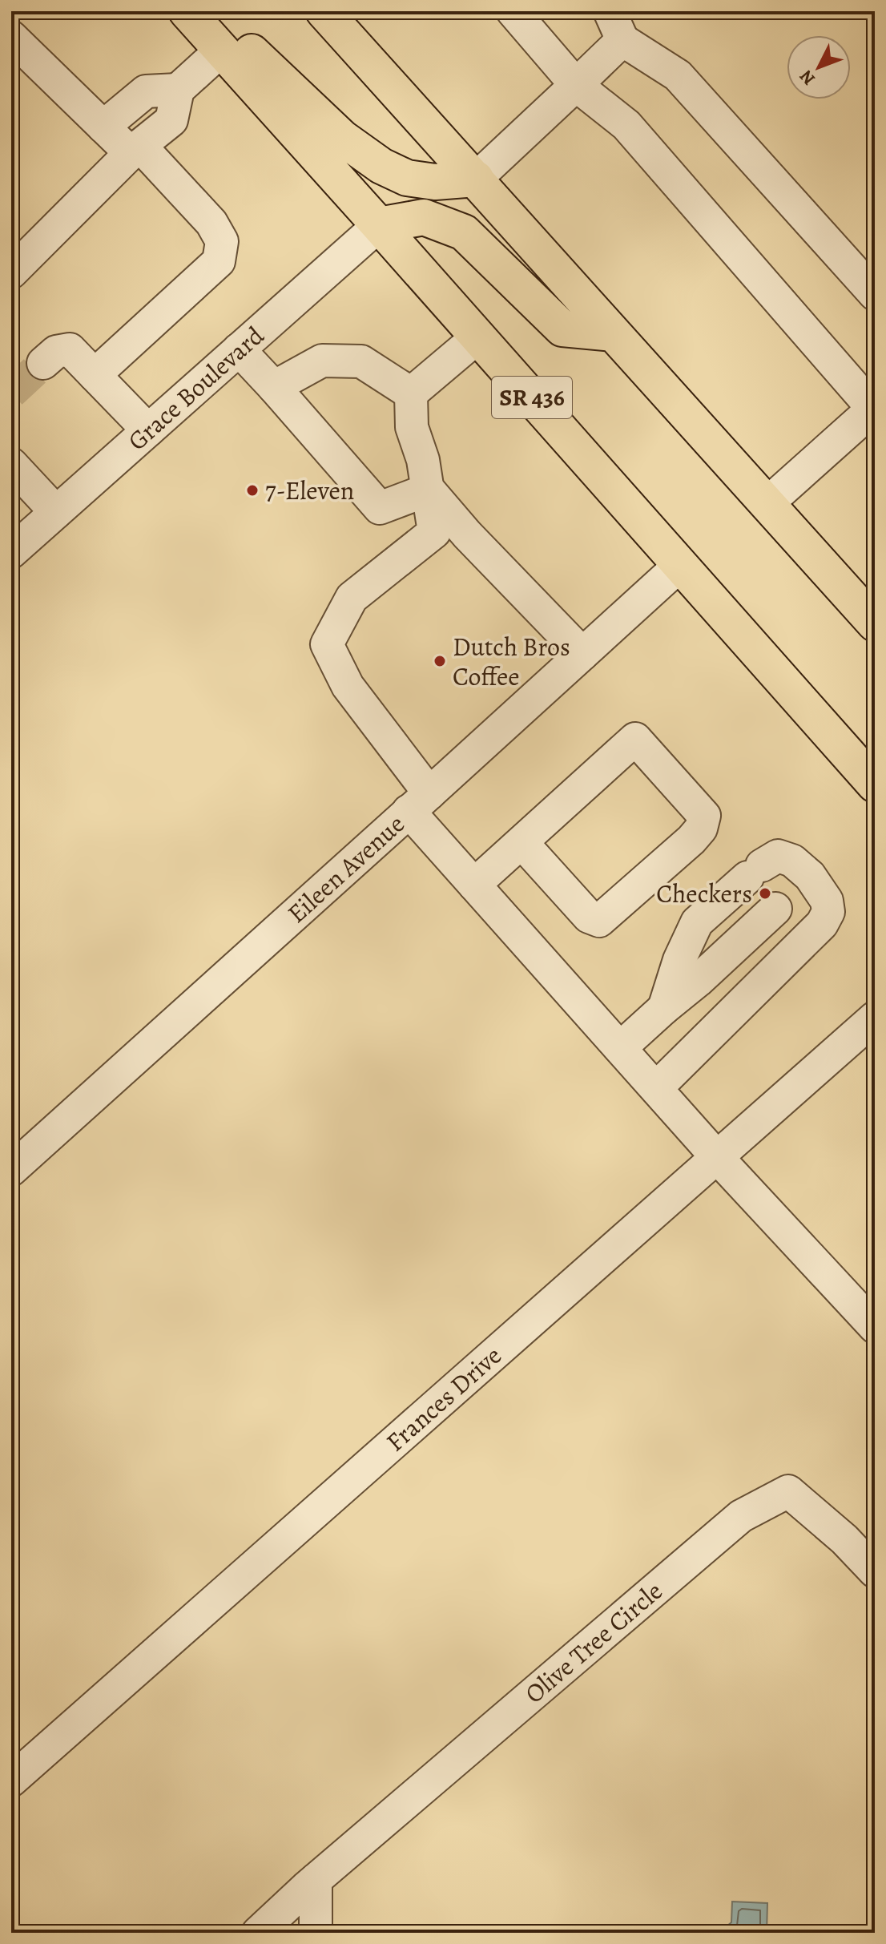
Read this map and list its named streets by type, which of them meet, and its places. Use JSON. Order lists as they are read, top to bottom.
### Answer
{
  "streets": {
    "main road": ["SR 436"],
    "street": [
      "Grace Boulevard",
      "Eileen Avenue",
      "Frances Drive",
      "Olive Tree Circle"
    ]
  },
  "crossings": [
    ["Grace Boulevard", "SR 436"],
    ["SR 436", "Eileen Avenue"]
  ],
  "places": ["7-Eleven", "Dutch Bros Coffee", "Checkers"],
  "north": "bottom left"
}
